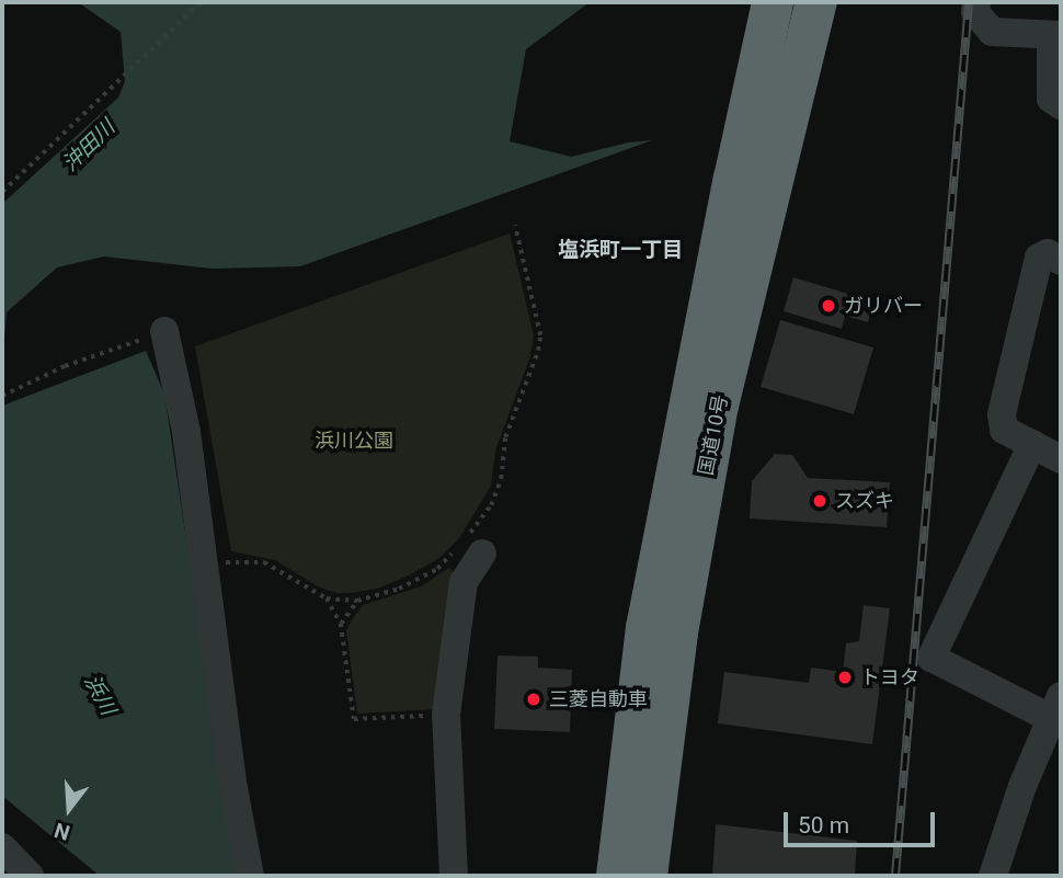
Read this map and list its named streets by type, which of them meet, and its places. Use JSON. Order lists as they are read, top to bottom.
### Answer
{
  "streets": {
    "highway": ["国道10号"]
  },
  "districts": ["塩浜町一丁目"],
  "water": ["沖田川", "浜川"],
  "parks": ["浜川公園"],
  "places": [
    "ガリバー",
    "スズキ",
    "トヨタ",
    "三菱自動車"
  ],
  "scale_bar": "50 m",
  "north": "bottom"
}
